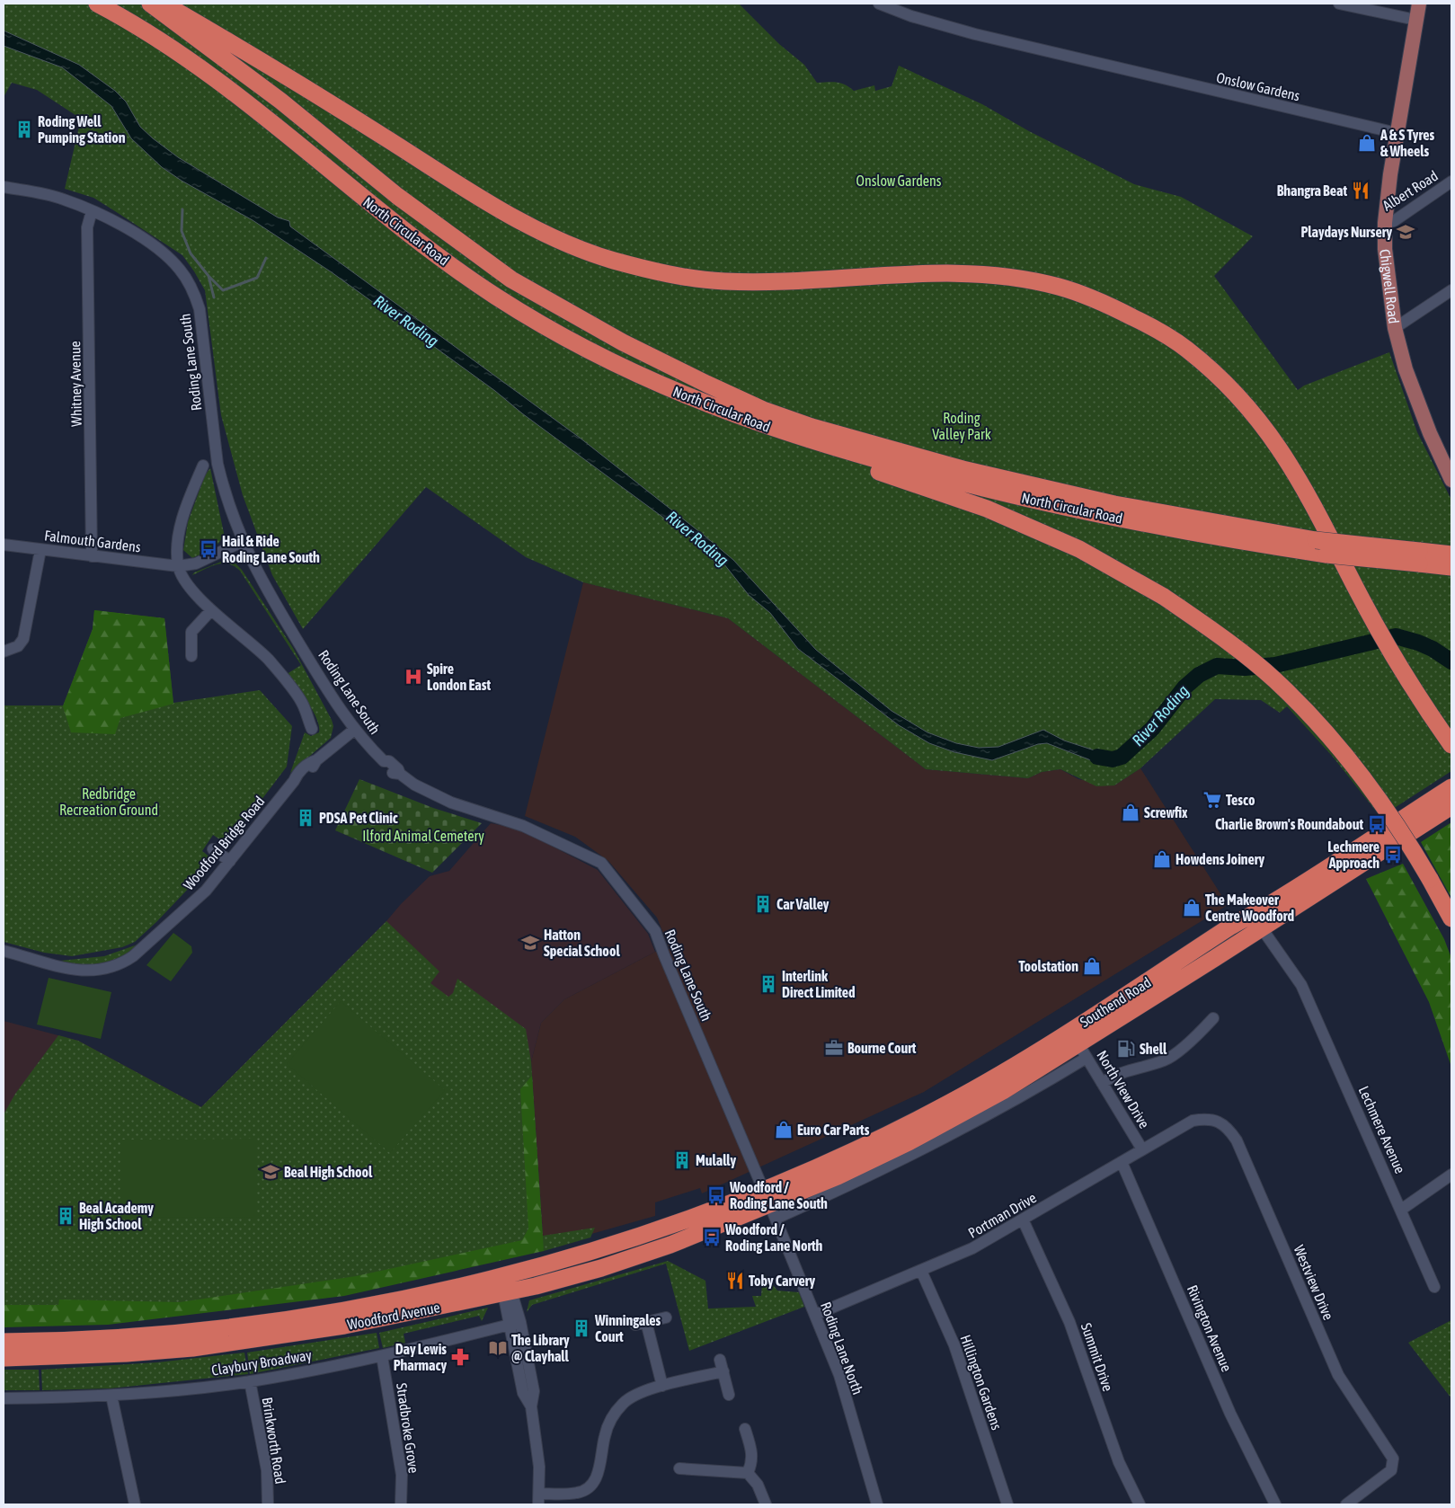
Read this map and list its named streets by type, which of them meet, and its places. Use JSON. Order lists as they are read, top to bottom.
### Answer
{
  "streets": {
    "highway": ["North Circular Road", "Southend Road", "Woodford Avenue"],
    "main road": ["Chigwell Road"],
    "street": [
      "Onslow Gardens",
      "Albert Road",
      "Roding Lane South",
      "Whitney Avenue",
      "Falmouth Gardens",
      "Woodford Bridge Road",
      "North View Drive",
      "Lechmere Avenue",
      "Portman Drive",
      "Westview Drive",
      "Rivington Avenue",
      "Roding Lane North",
      "Summit Drive",
      "Claybury Broadway",
      "Hillington Gardens",
      "Stradbroke Grove",
      "Brinkworth Road"
    ]
  },
  "crossings": [
    ["Onslow Gardens", "Chigwell Road"],
    ["Albert Road", "Chigwell Road"],
    ["Roding Lane South", "Whitney Avenue"],
    ["Roding Lane South", "Woodford Bridge Road"],
    ["Roding Lane South", "Southend Road"],
    ["Roding Lane South", "Woodford Avenue"],
    ["Roding Lane South", "Roding Lane North"],
    ["Whitney Avenue", "Falmouth Gardens"],
    ["Southend Road", "North View Drive"],
    ["Southend Road", "Lechmere Avenue"],
    ["Southend Road", "Woodford Avenue"],
    ["Southend Road", "Roding Lane North"],
    ["North View Drive", "Portman Drive"],
    ["Portman Drive", "Westview Drive"],
    ["Portman Drive", "Rivington Avenue"],
    ["Portman Drive", "Roding Lane North"],
    ["Portman Drive", "Summit Drive"],
    ["Portman Drive", "Hillington Gardens"],
    ["Woodford Avenue", "Roding Lane North"],
    ["Claybury Broadway", "Stradbroke Grove"],
    ["Claybury Broadway", "Brinkworth Road"]
  ],
  "water": ["River Roding"],
  "parks": [
    "Onslow Gardens",
    "Roding Valley Park",
    "Redbridge Recreation Ground",
    "Ilford Animal Cemetery"
  ],
  "places": {
    "building": [
      "Roding Well Pumping Station",
      "PDSA Pet Clinic",
      "Car Valley",
      "Interlink Direct Limited",
      "Mulally",
      "Beal Academy High School",
      "Winningales Court"
    ],
    "shop": [
      "A & S Tyres & Wheels",
      "Screwfix",
      "Howdens Joinery",
      "The Makeover Centre Woodford",
      "Toolstation",
      "Euro Car Parts"
    ],
    "restaurant": ["Bhangra Beat", "Toby Carvery"],
    "school or university": ["Playdays Nursery", "Hatton Special School", "Beal High School"],
    "bus stop": [
      "Hail & Ride Roding Lane South",
      "Charlie Brown's Roundabout",
      "Lechmere Approach",
      "Woodford / Roding Lane South",
      "Woodford / Roding Lane North"
    ],
    "hospital": ["Spire London East"],
    "supermarket": ["Tesco"],
    "office": ["Bourne Court"],
    "fuel station": ["Shell"],
    "library": ["The Library @ Clayhall"],
    "pharmacy": ["Day Lewis Pharmacy"]
  }
}
